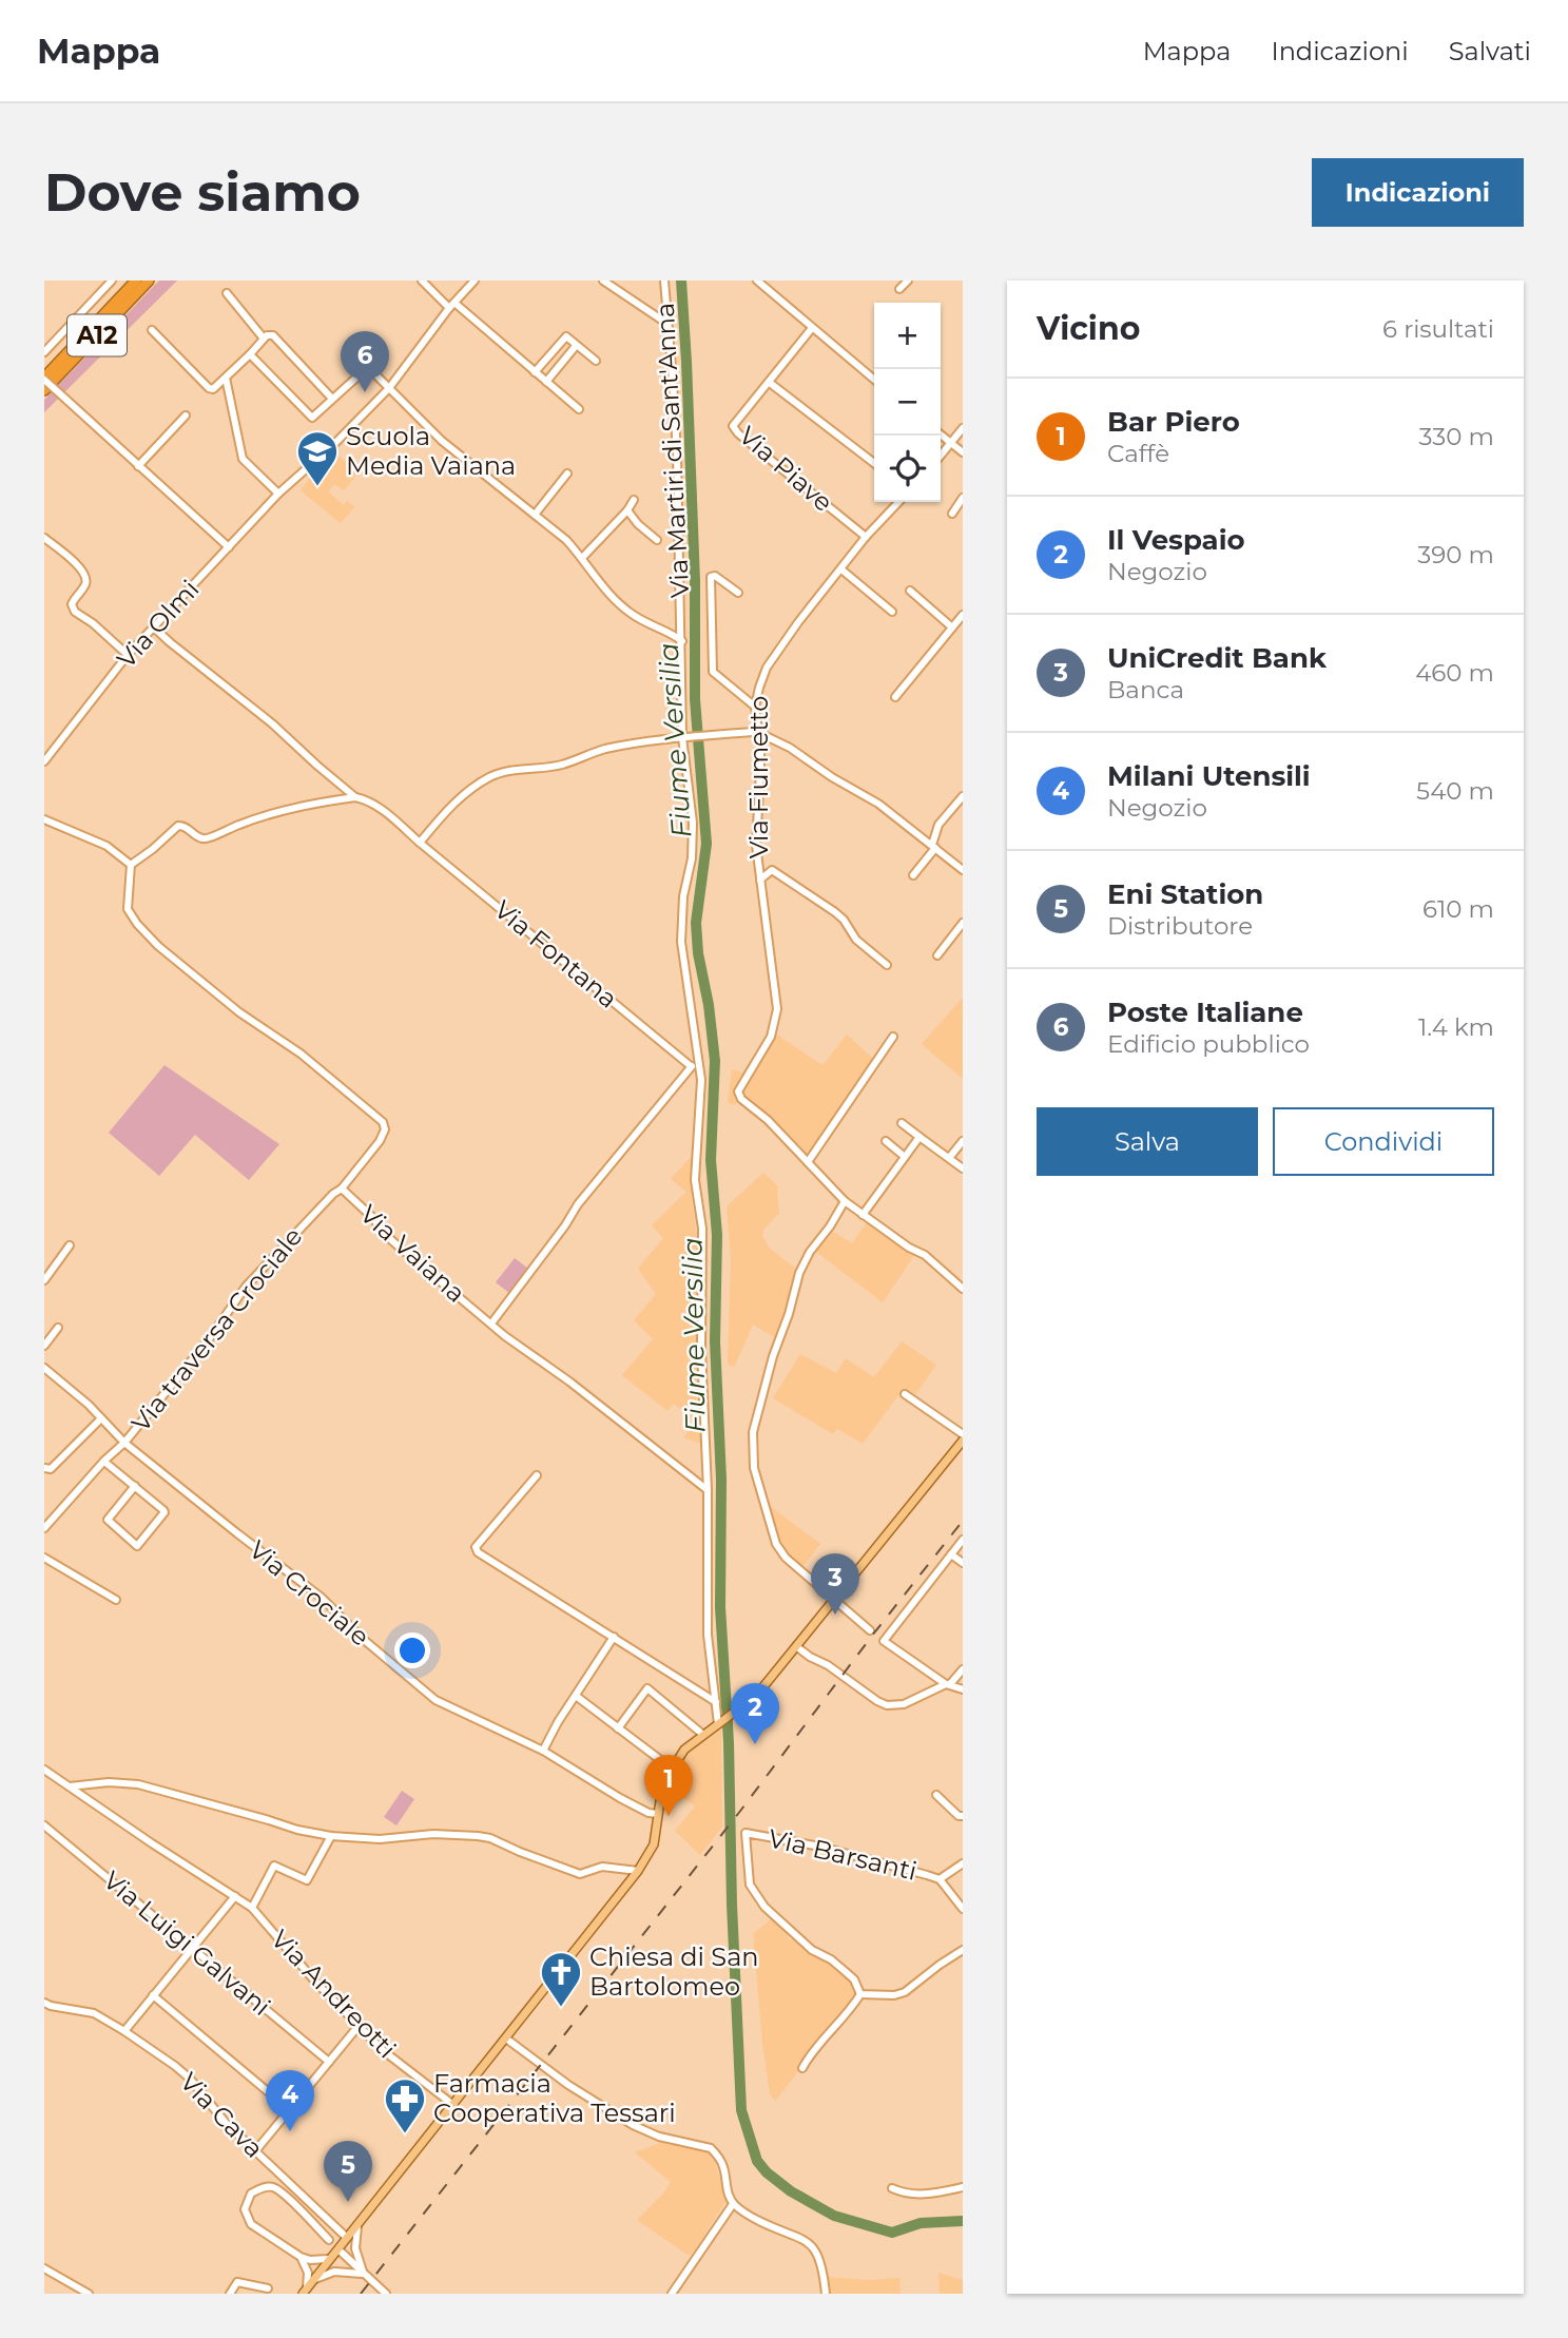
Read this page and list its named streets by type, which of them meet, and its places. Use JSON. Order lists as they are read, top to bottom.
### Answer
{
  "streets": {
    "highway": ["A12"],
    "street": [
      "Via Martiri di Sant'Anna",
      "Via Piave",
      "Via Olmi",
      "Via Fiumetto",
      "Via Fontana",
      "Via Vaiana",
      "Via traversa Crociale",
      "Via Crociale",
      "Via Barsanti",
      "Via Luigi Galvani",
      "Via Andreotti",
      "Via Cava"
    ]
  },
  "crossings": [
    ["Via Martiri di Sant'Anna", "Via Vaiana"],
    ["Via Piave", "Via Fiumetto"],
    ["Via Vaiana", "Via traversa Crociale"],
    ["Via traversa Crociale", "Via Crociale"]
  ],
  "water": ["Fiume Versilia"],
  "places": {
    "school or university": ["Scuola Media Vaiana"],
    "church": ["Chiesa di San Bartolomeo"],
    "pharmacy": ["Farmacia Cooperativa Tessari"]
  },
  "page": {
    "header": "Mappa",
    "nav": ["Mappa", "Indicazioni", "Salvati"],
    "buttons": [
      "Indicazioni",
      ["Salva", "Condividi"]
    ],
    "title": "Dove siamo",
    "heading": ["Vicino", "6 risultati"],
    "map_buttons": ["+", "−"],
    "pins": [
      "6",
      "3",
      "2",
      "1",
      "4",
      "5"
    ],
    "list": [
      {
        "mark": "1",
        "name": "Bar Piero",
        "note": "Caffè",
        "value": "330 m"
      },
      {
        "mark": "2",
        "name": "Il Vespaio",
        "note": "Negozio",
        "value": "390 m"
      },
      {
        "mark": "3",
        "name": "UniCredit Bank",
        "note": "Banca",
        "value": "460 m"
      },
      {
        "mark": "4",
        "name": "Milani Utensili",
        "note": "Negozio",
        "value": "540 m"
      },
      {
        "mark": "5",
        "name": "Eni Station",
        "note": "Distributore",
        "value": "610 m"
      },
      {
        "mark": "6",
        "name": "Poste Italiane",
        "note": "Edificio pubblico",
        "value": "1.4 km"
      }
    ]
  }
}
